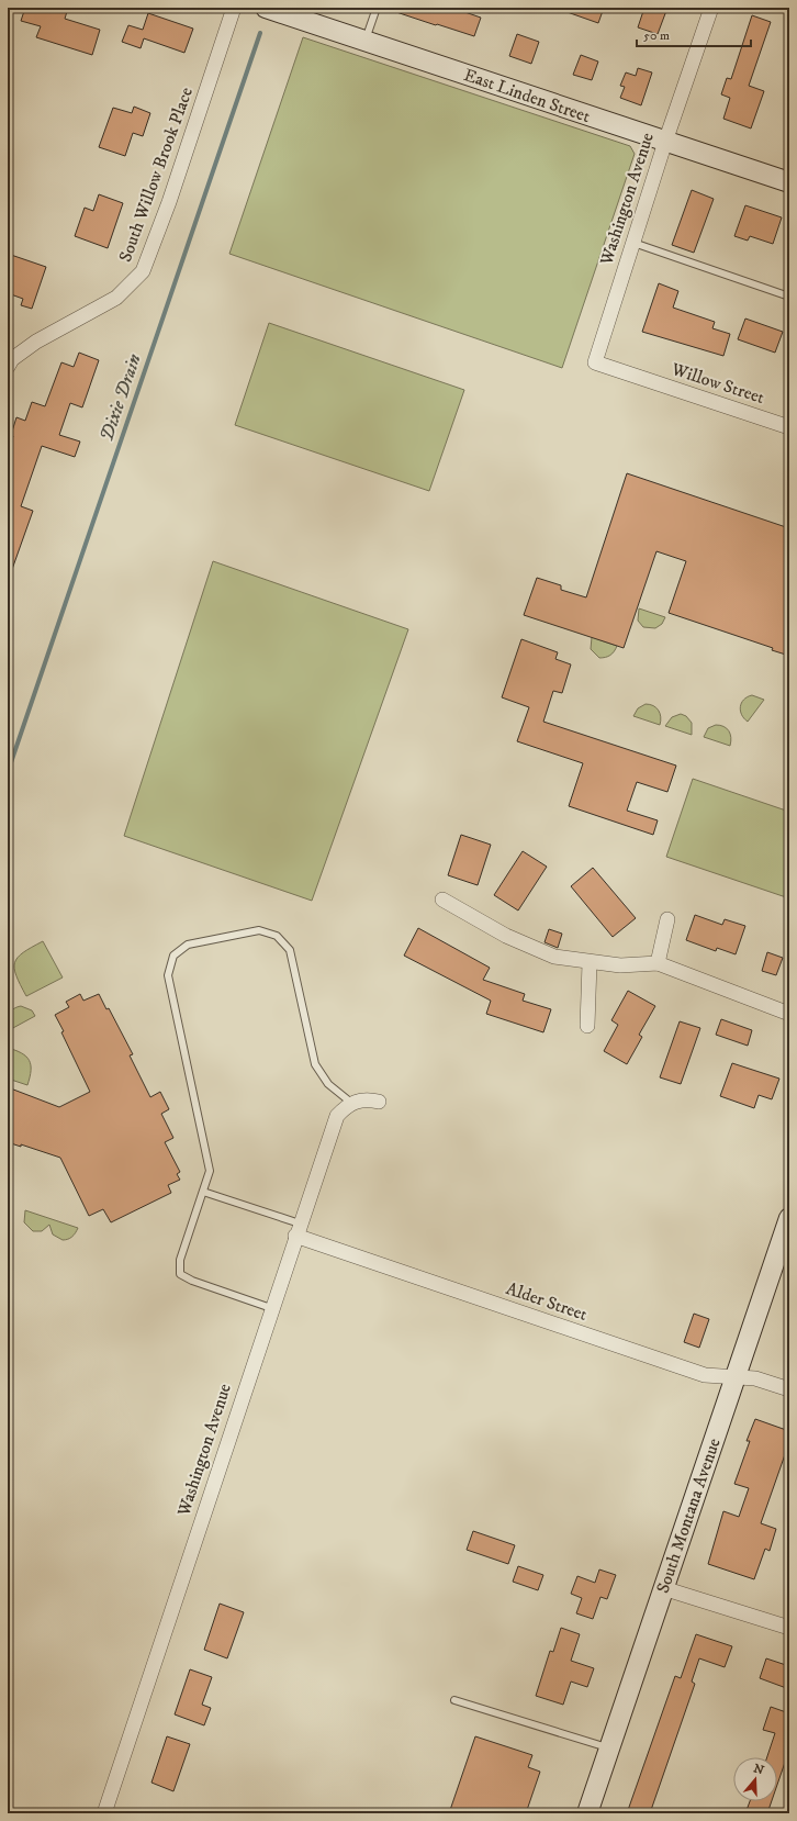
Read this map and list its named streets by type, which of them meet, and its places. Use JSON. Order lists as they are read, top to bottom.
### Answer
{
  "streets": {
    "street": [
      "East Linden Street",
      "South Willow Brook Place",
      "Washington Avenue",
      "Willow Street",
      "Alder Street",
      "South Montana Avenue"
    ]
  },
  "crossings": [
    ["East Linden Street", "Washington Avenue"],
    ["Washington Avenue", "Willow Street"],
    ["Washington Avenue", "Alder Street"],
    ["Alder Street", "South Montana Avenue"]
  ],
  "water": ["Dixie Drain"],
  "scale_bar": "50 m",
  "north": "top"
}
